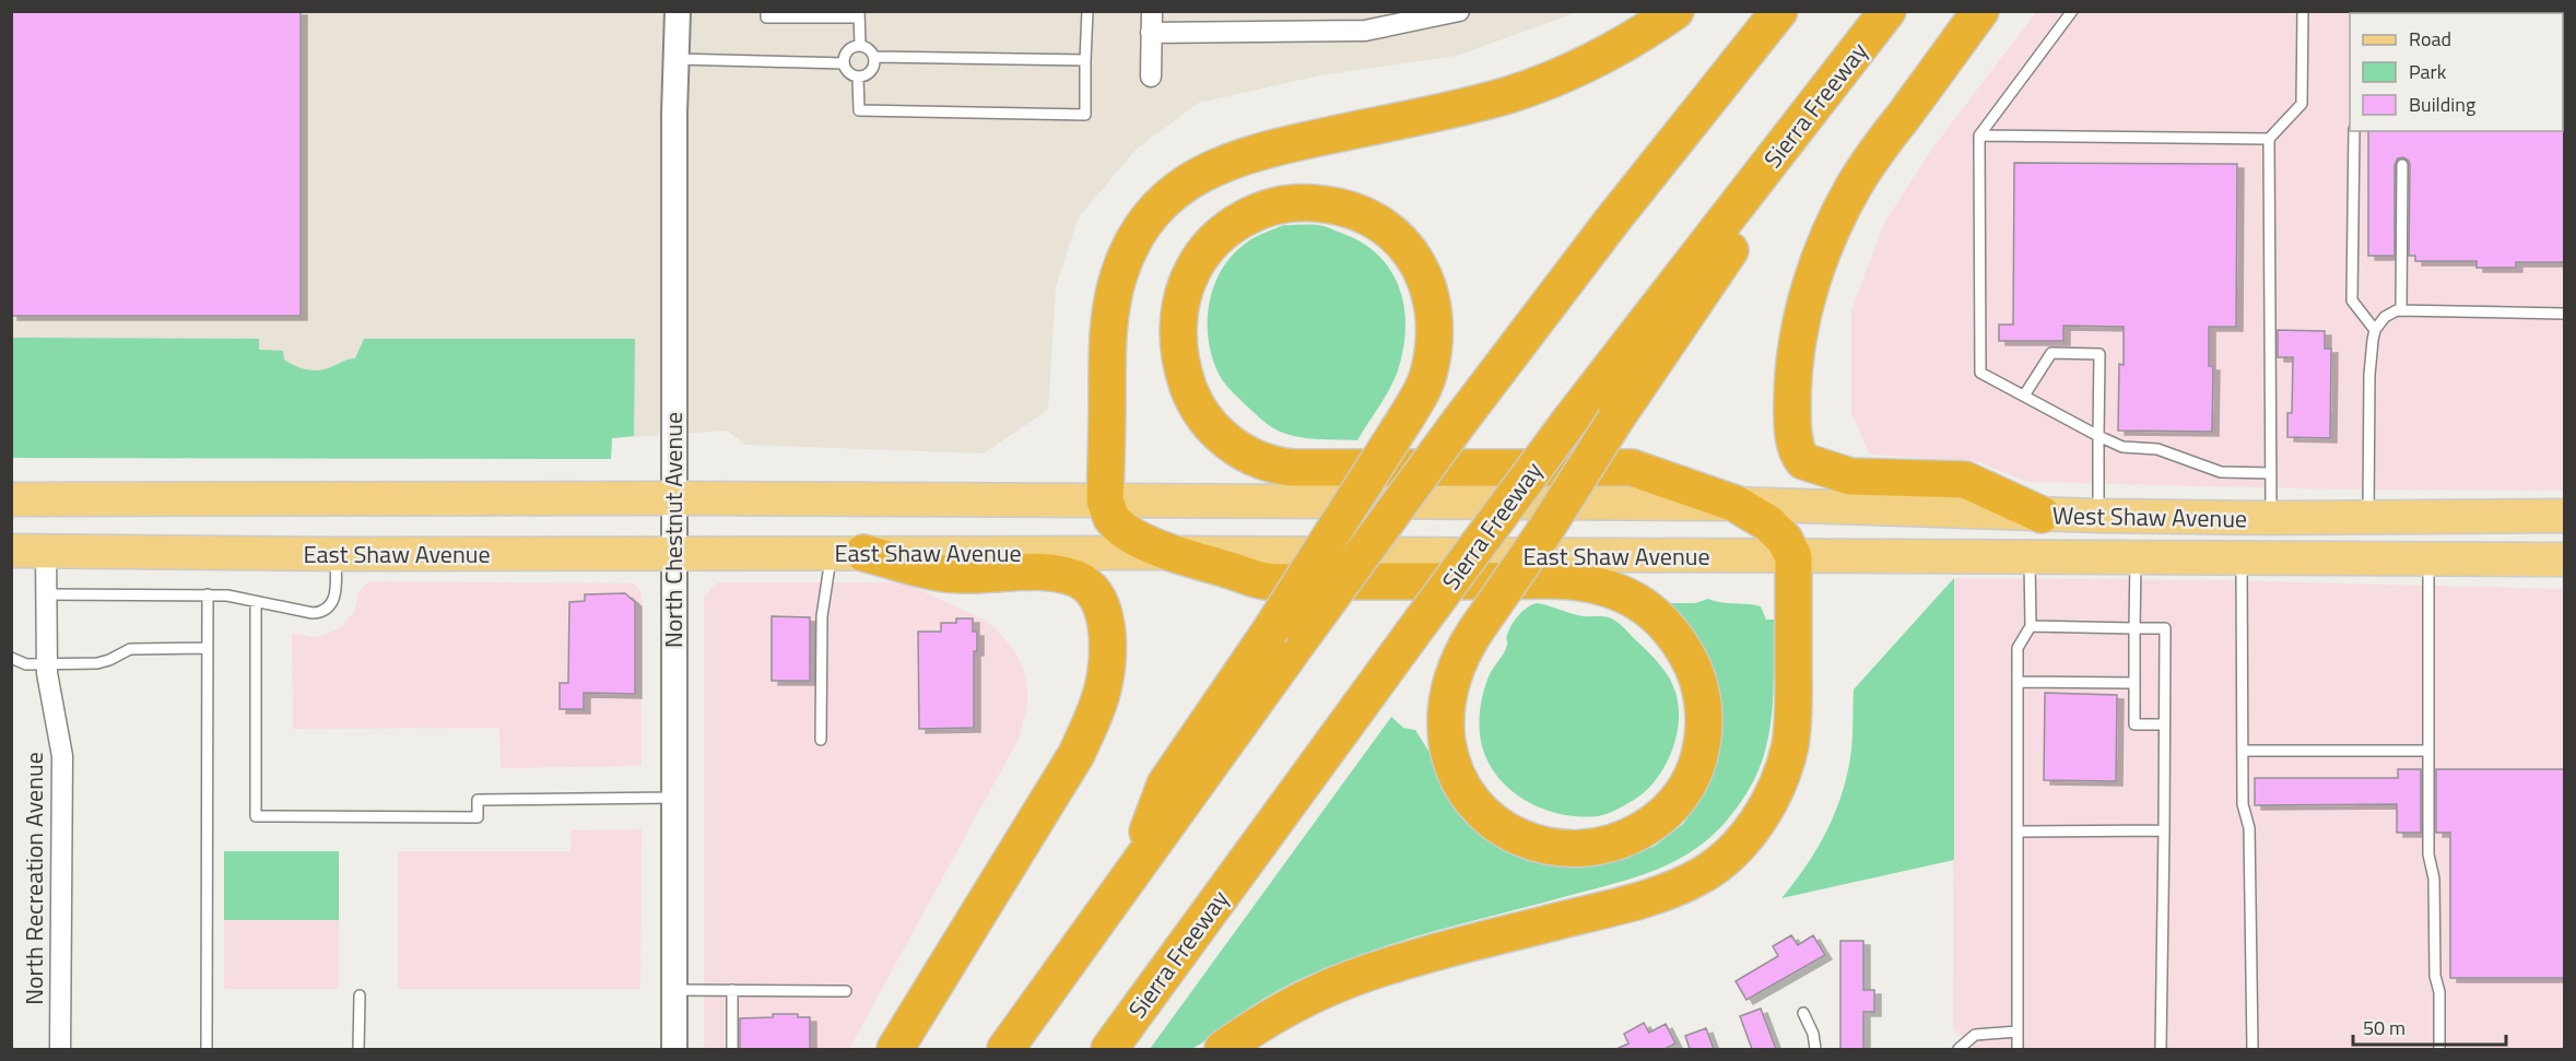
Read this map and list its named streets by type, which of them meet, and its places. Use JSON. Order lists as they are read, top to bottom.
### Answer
{
  "streets": {
    "highway": ["Sierra Freeway"],
    "main road": ["West Shaw Avenue", "East Shaw Avenue"],
    "street": ["North Chestnut Avenue", "North Recreation Avenue"]
  },
  "crossings": [
    ["West Shaw Avenue", "East Shaw Avenue"],
    ["North Chestnut Avenue", "East Shaw Avenue"],
    ["East Shaw Avenue", "North Recreation Avenue"]
  ],
  "legend": ["Road", "Park", "Building"],
  "scale_bar": "50 m"
}
